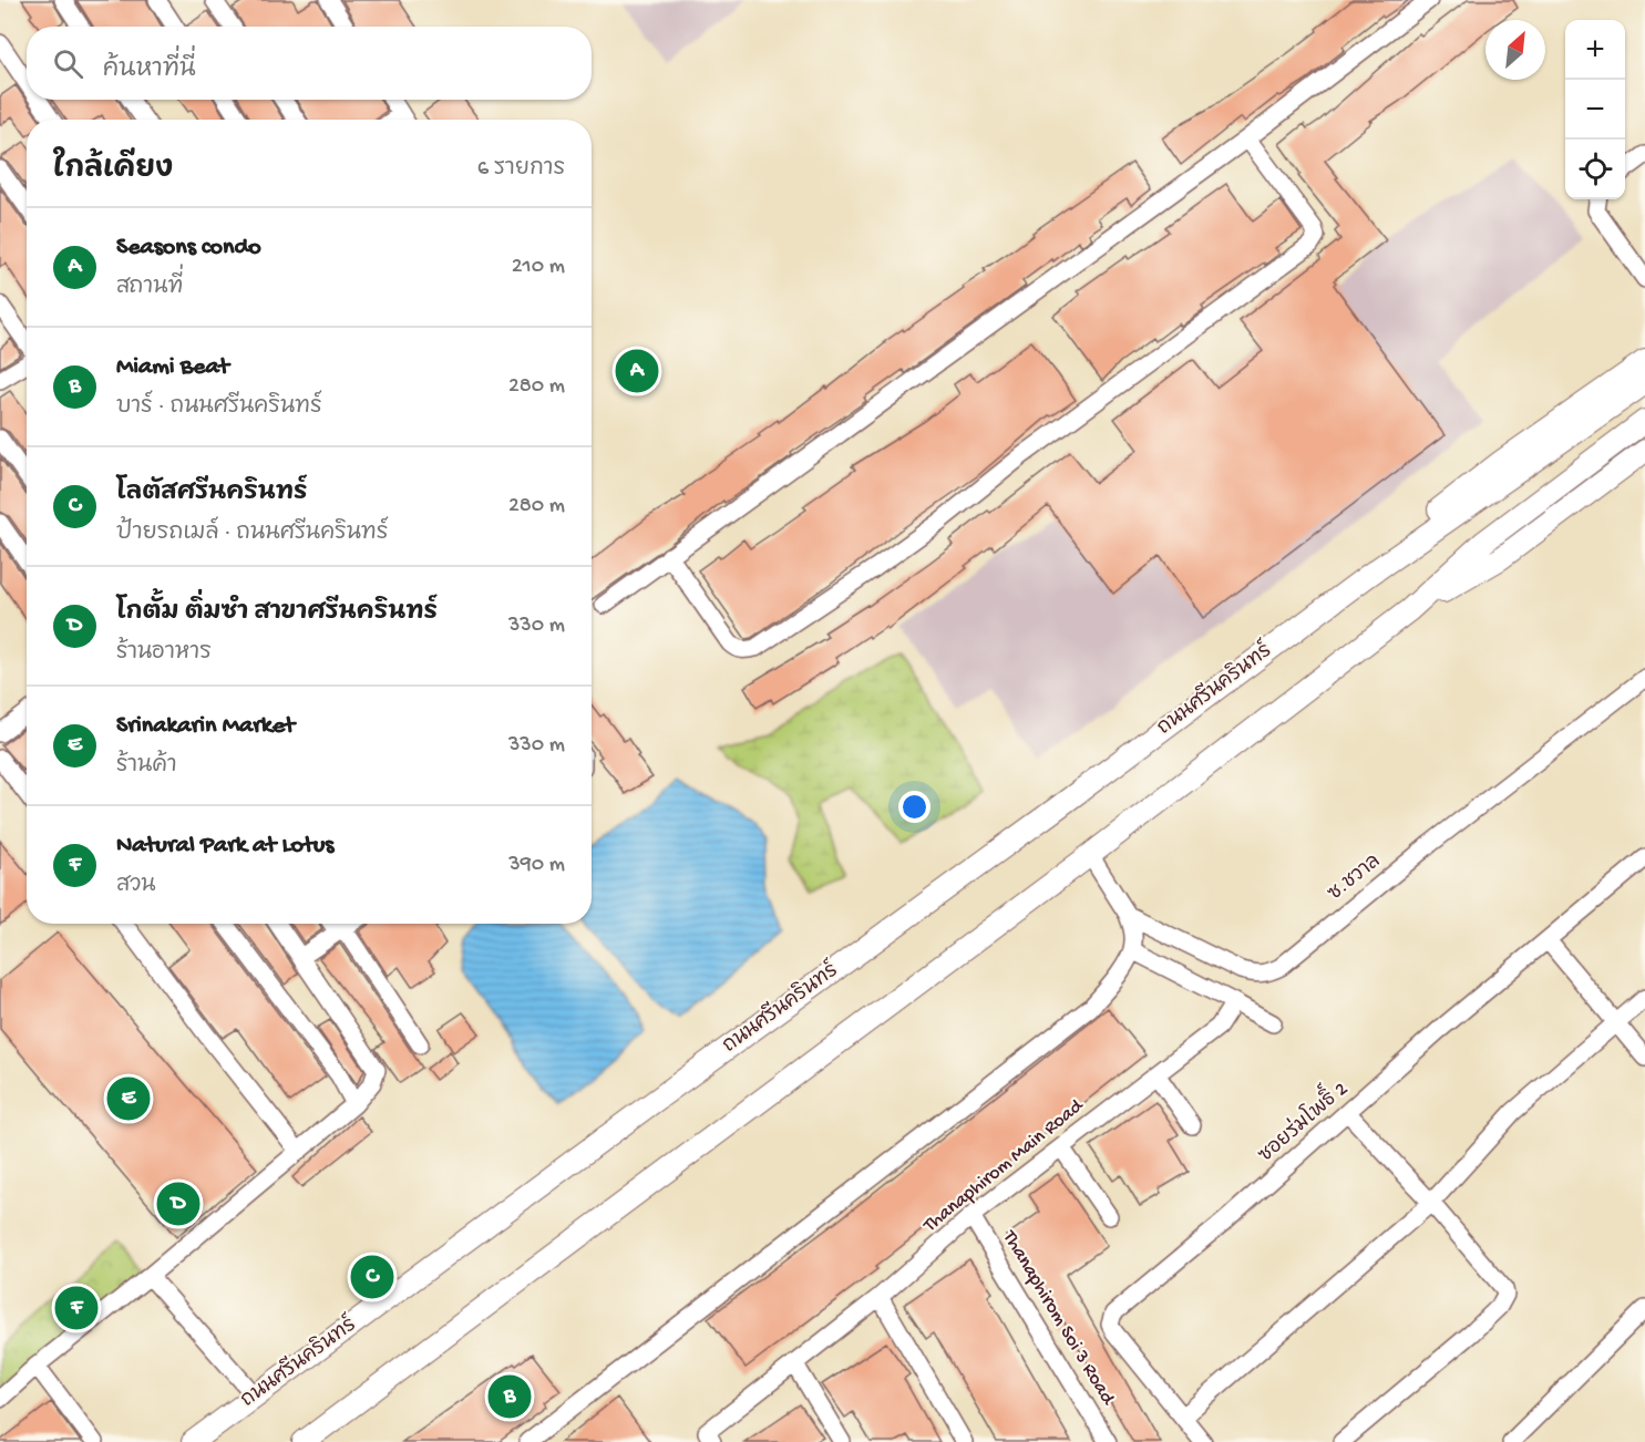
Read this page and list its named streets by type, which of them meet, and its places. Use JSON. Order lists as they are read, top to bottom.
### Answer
{
  "streets": {
    "main road": ["ถนนศรีนครินทร์"],
    "street": [
      "ซ.ชวาล",
      "ซอยร่มโพธิ์ 2",
      "Thanaphirom Main Road",
      "Thanaphirom Soi 3 Road"
    ]
  },
  "crossings": [
    ["Thanaphirom Main Road", "Thanaphirom Soi 3 Road"]
  ],
  "north": "top right",
  "page": {
    "map_buttons": ["+", "−"],
    "search": "ค้นหาที่นี่",
    "heading": ["ใกล้เคียง", "6 รายการ"],
    "list": [
      {
        "mark": "A",
        "name": "Seasons condo",
        "note": "สถานที่",
        "value": "210 m"
      },
      {
        "mark": "B",
        "name": "Miami Beat",
        "note": "บาร์ · ถนนศรีนครินทร์",
        "value": "280 m"
      },
      {
        "mark": "C",
        "name": "โลตัสศรีนครินทร์",
        "note": "ป้ายรถเมล์ · ถนนศรีนครินทร์",
        "value": "280 m"
      },
      {
        "mark": "D",
        "name": "โกตั้ม ติ่มซำ สาขาศรีนครินทร์",
        "note": "ร้านอาหาร",
        "value": "330 m"
      },
      {
        "mark": "E",
        "name": "Srinakarin Market",
        "note": "ร้านค้า",
        "value": "330 m"
      },
      {
        "mark": "F",
        "name": "Natural Park at Lotus",
        "note": "สวน",
        "value": "390 m"
      }
    ],
    "pins": [
      "A",
      "E",
      "D",
      "C",
      "F",
      "B"
    ]
  }
}
